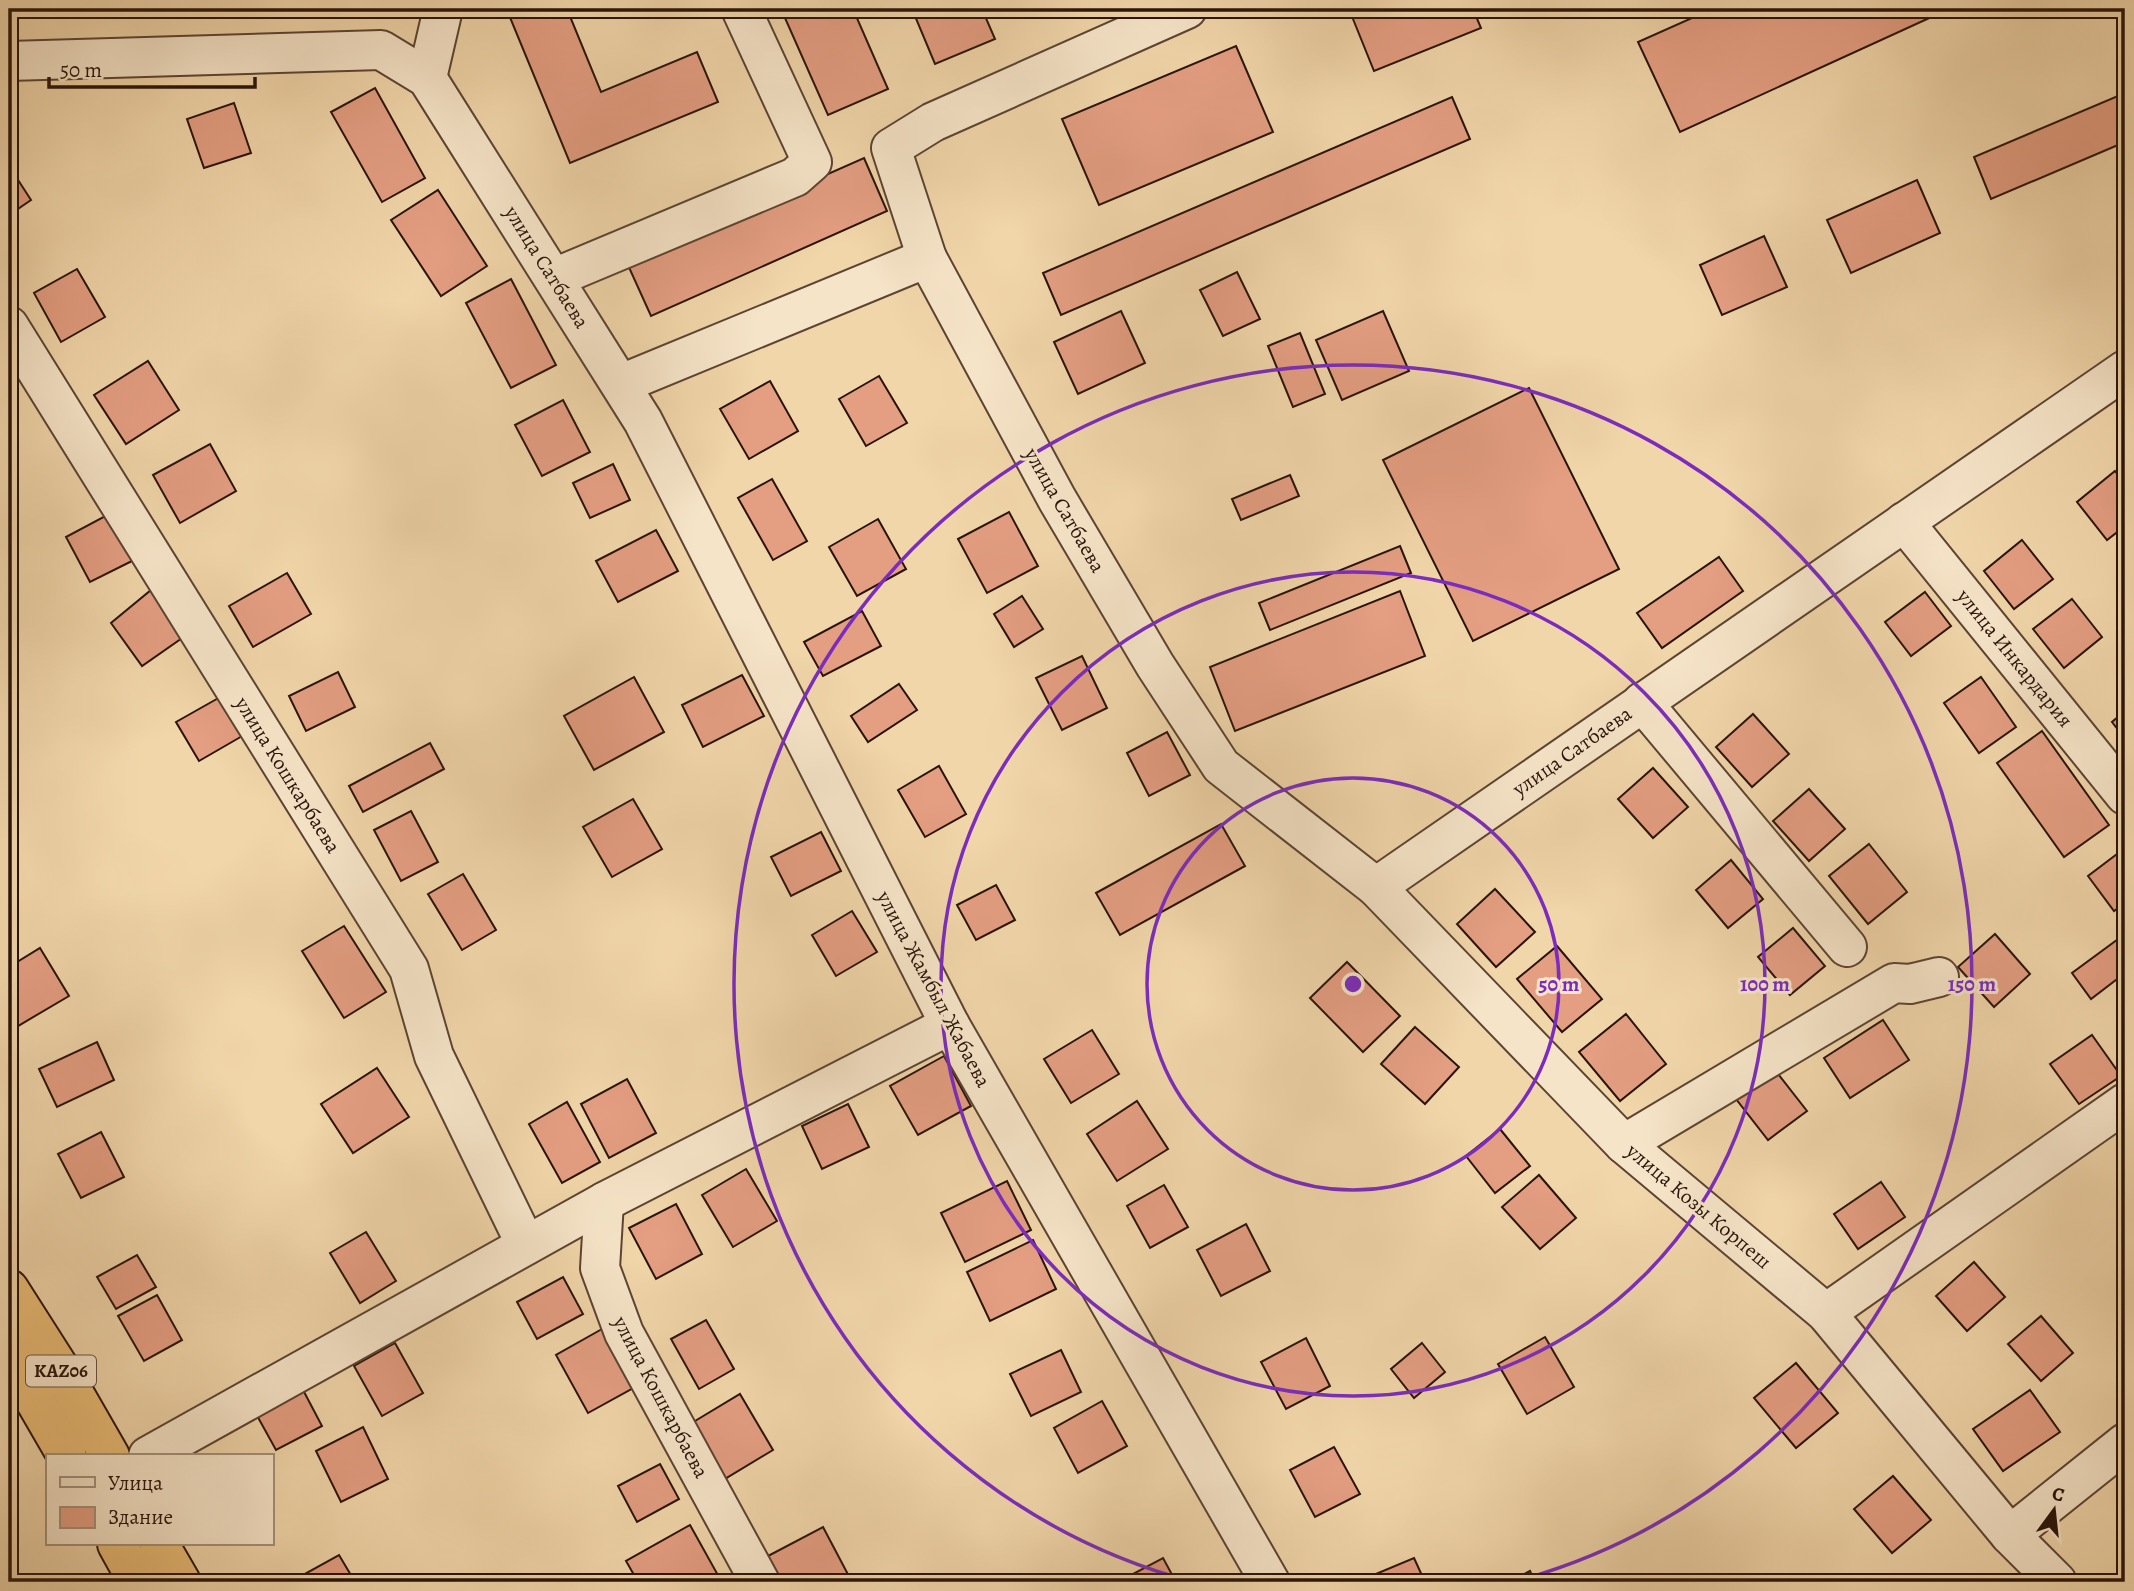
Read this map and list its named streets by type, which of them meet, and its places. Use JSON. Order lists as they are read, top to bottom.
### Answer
{
  "streets": {
    "highway": ["KАZ06"],
    "street": [
      "улица Сатбаева",
      "улица Инкардария",
      "улица Кошкарбаева",
      "улица Жамбыл Жабаева",
      "улица Козы Корпеш"
    ]
  },
  "crossings": [
    ["улица Сатбаева", "улица Инкардария"],
    ["улица Сатбаева", "улица Жамбыл Жабаева"],
    ["улица Сатбаева", "улица Козы Корпеш"]
  ],
  "legend": ["Улица", "Здание"],
  "scale_bar": "50 m",
  "north": "top",
  "rings": ["50 m", "100 m", "150 m"]
}
